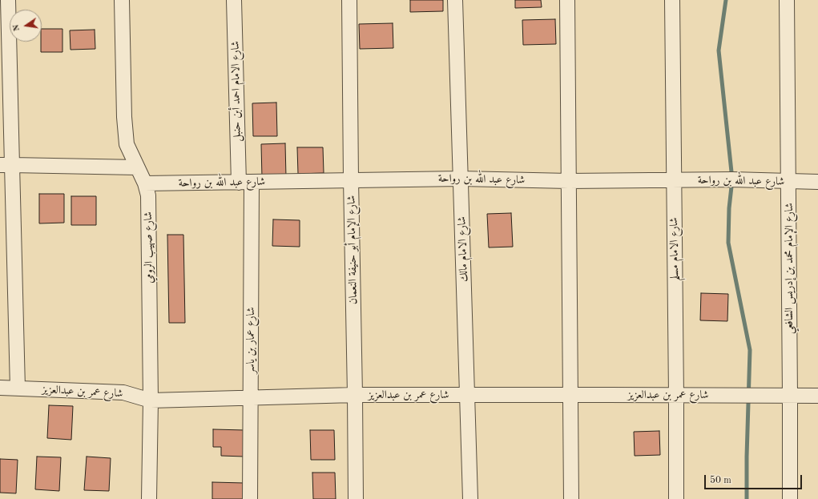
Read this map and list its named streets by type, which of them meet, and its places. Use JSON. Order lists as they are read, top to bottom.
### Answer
{
  "streets": {
    "street": [
      "شارع الامام احمد أبن حنبل",
      "شارع عبد الله بن رواحة",
      "شارع صهيب الرومي",
      "شارع الامام مالك",
      "شارع الامام مسلم",
      "شارع الإمام أبو حنيفة النعمان",
      "شارع الإمام محمد بن إدريس الشافعي",
      "شارع عمار بن ياسر",
      "شارع عمر بن عبدالعزيز"
    ]
  },
  "crossings": [
    ["شارع الامام احمد أبن حنبل", "شارع عبد الله بن رواحة"],
    ["شارع الامام احمد أبن حنبل", "شارع عمار بن ياسر"],
    ["شارع عبد الله بن رواحة", "شارع صهيب الرومي"],
    ["شارع عبد الله بن رواحة", "شارع الامام مالك"],
    ["شارع عبد الله بن رواحة", "شارع الامام مسلم"],
    ["شارع عبد الله بن رواحة", "شارع الإمام أبو حنيفة النعمان"],
    ["شارع عبد الله بن رواحة", "شارع الإمام محمد بن إدريس الشافعي"],
    ["شارع عبد الله بن رواحة", "شارع عمار بن ياسر"],
    ["شارع صهيب الرومي", "شارع عمر بن عبدالعزيز"],
    ["شارع الامام مالك", "شارع عمر بن عبدالعزيز"],
    ["شارع الامام مسلم", "شارع عمر بن عبدالعزيز"],
    ["شارع الإمام أبو حنيفة النعمان", "شارع عمر بن عبدالعزيز"],
    ["شارع الإمام محمد بن إدريس الشافعي", "شارع عمر بن عبدالعزيز"],
    ["شارع عمار بن ياسر", "شارع عمر بن عبدالعزيز"]
  ],
  "scale_bar": "50 m",
  "north": "left"
}
